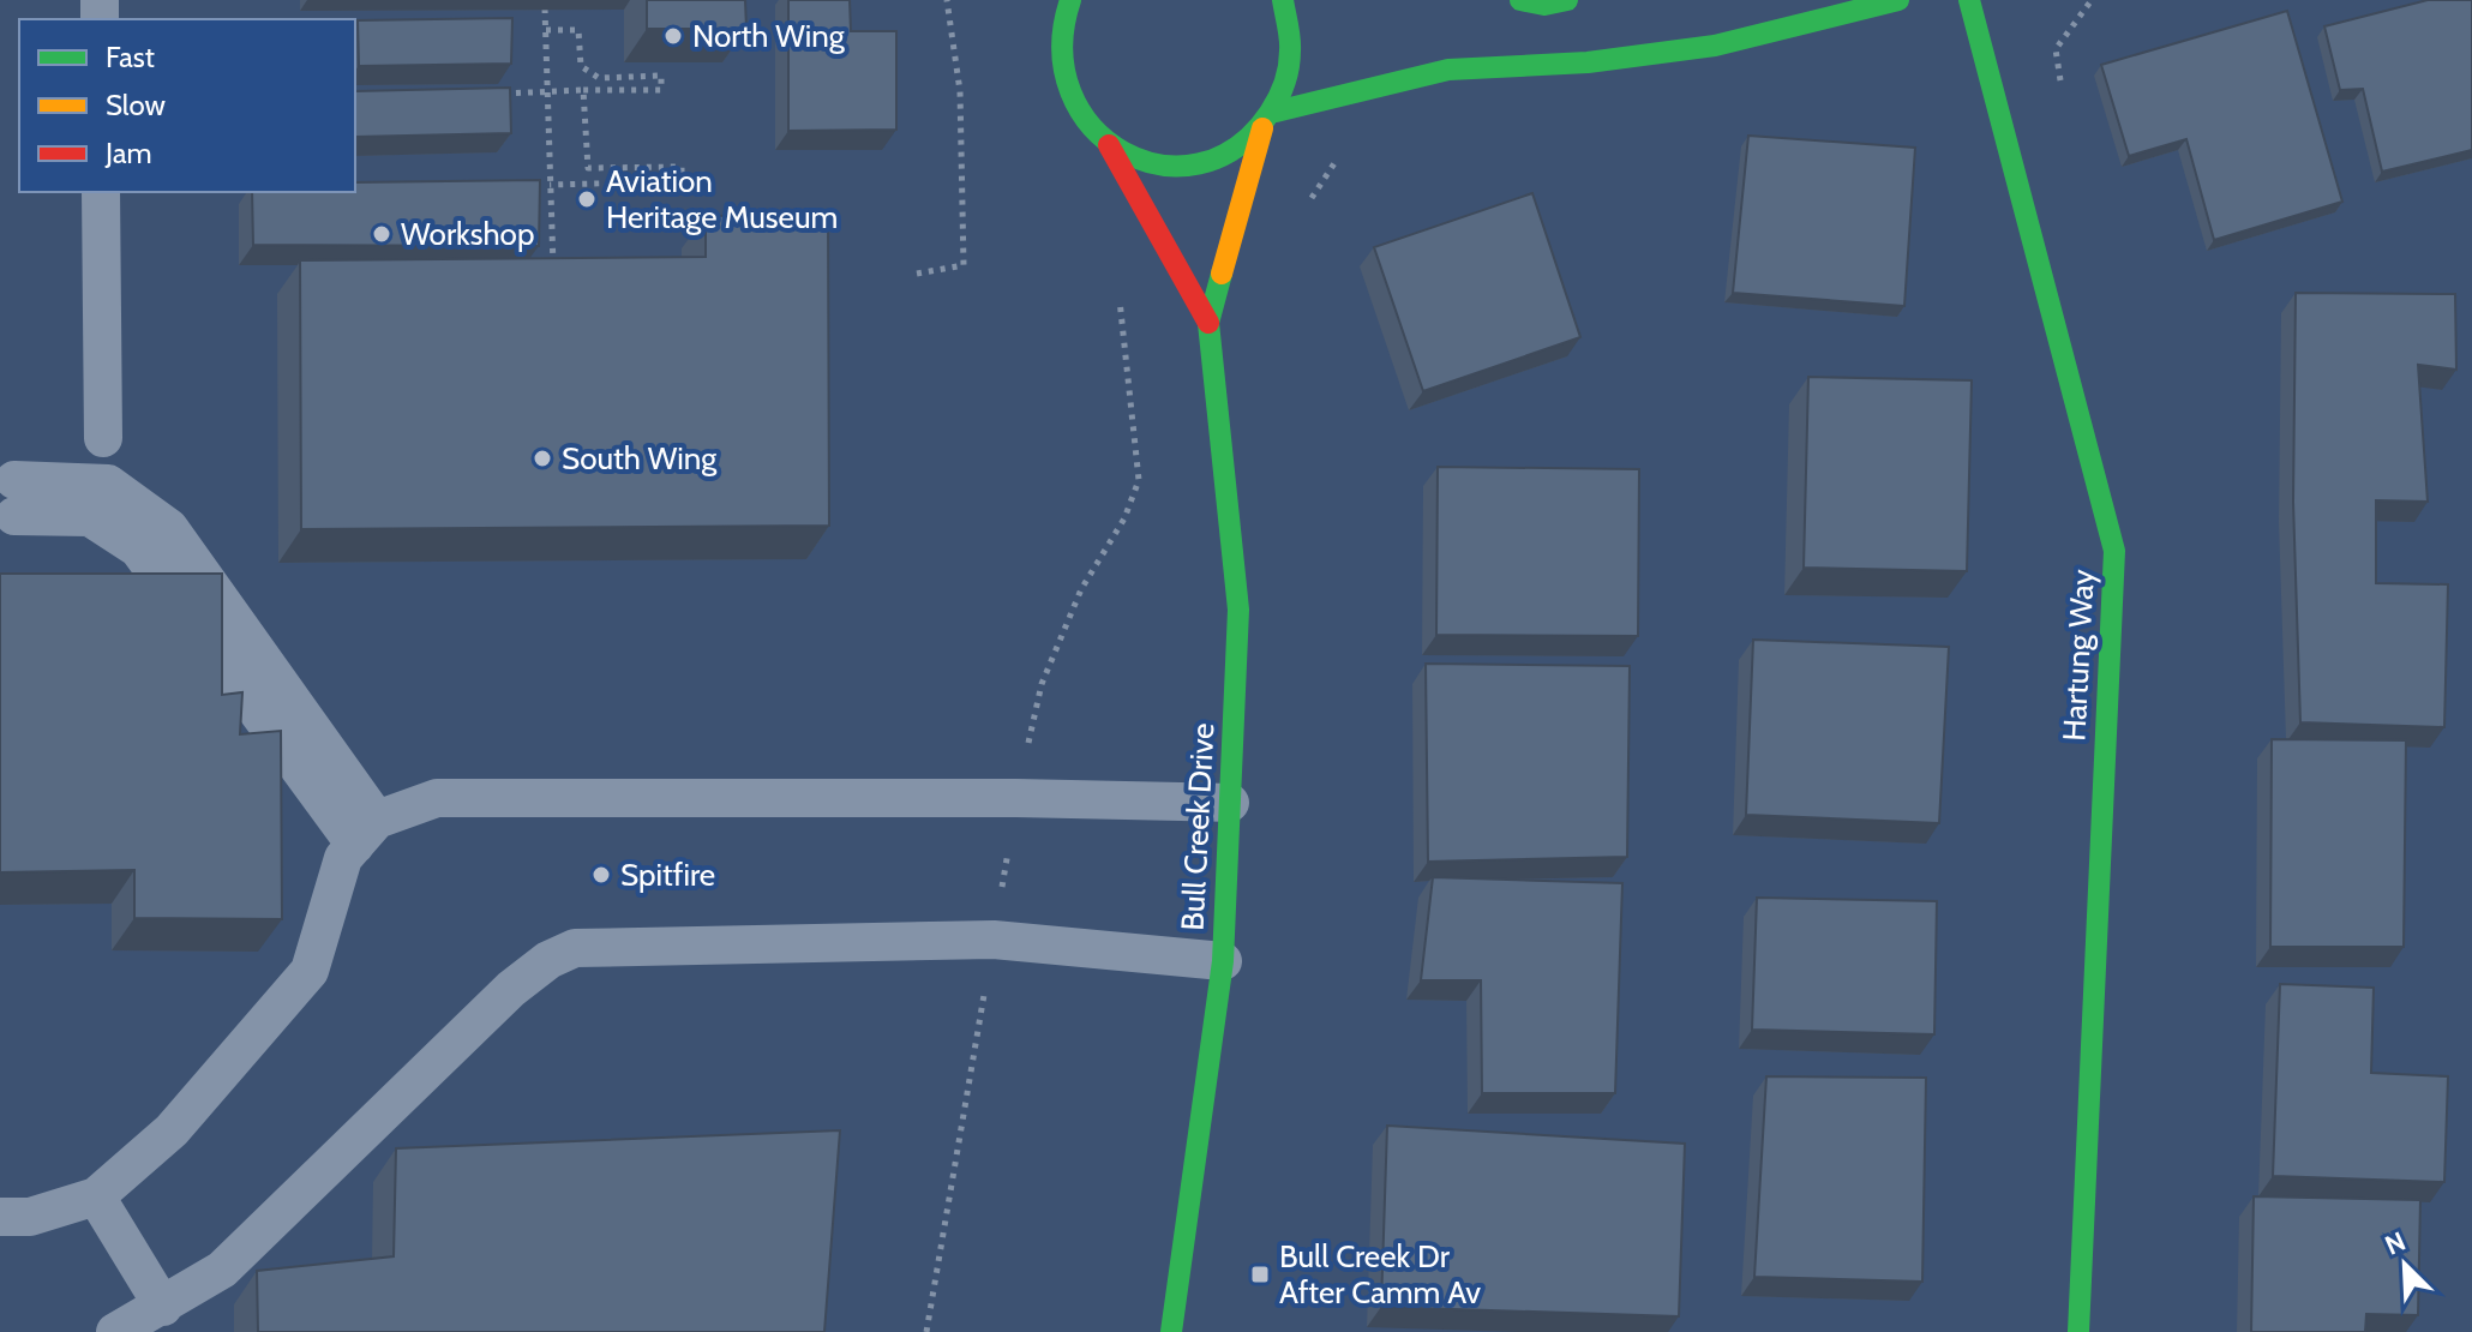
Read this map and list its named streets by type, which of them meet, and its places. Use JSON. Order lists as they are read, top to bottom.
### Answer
{
  "streets": {
    "street": ["Hartung Way", "Bull Creek Drive"]
  },
  "places": {
    "other": [
      "North Wing",
      "Aviation Heritage Museum",
      "Workshop",
      "South Wing",
      "Spitfire"
    ],
    "transit": ["Bull Creek Dr After Camm Av"]
  },
  "legend": ["Fast", "Slow", "Jam"],
  "north": "top left"
}
